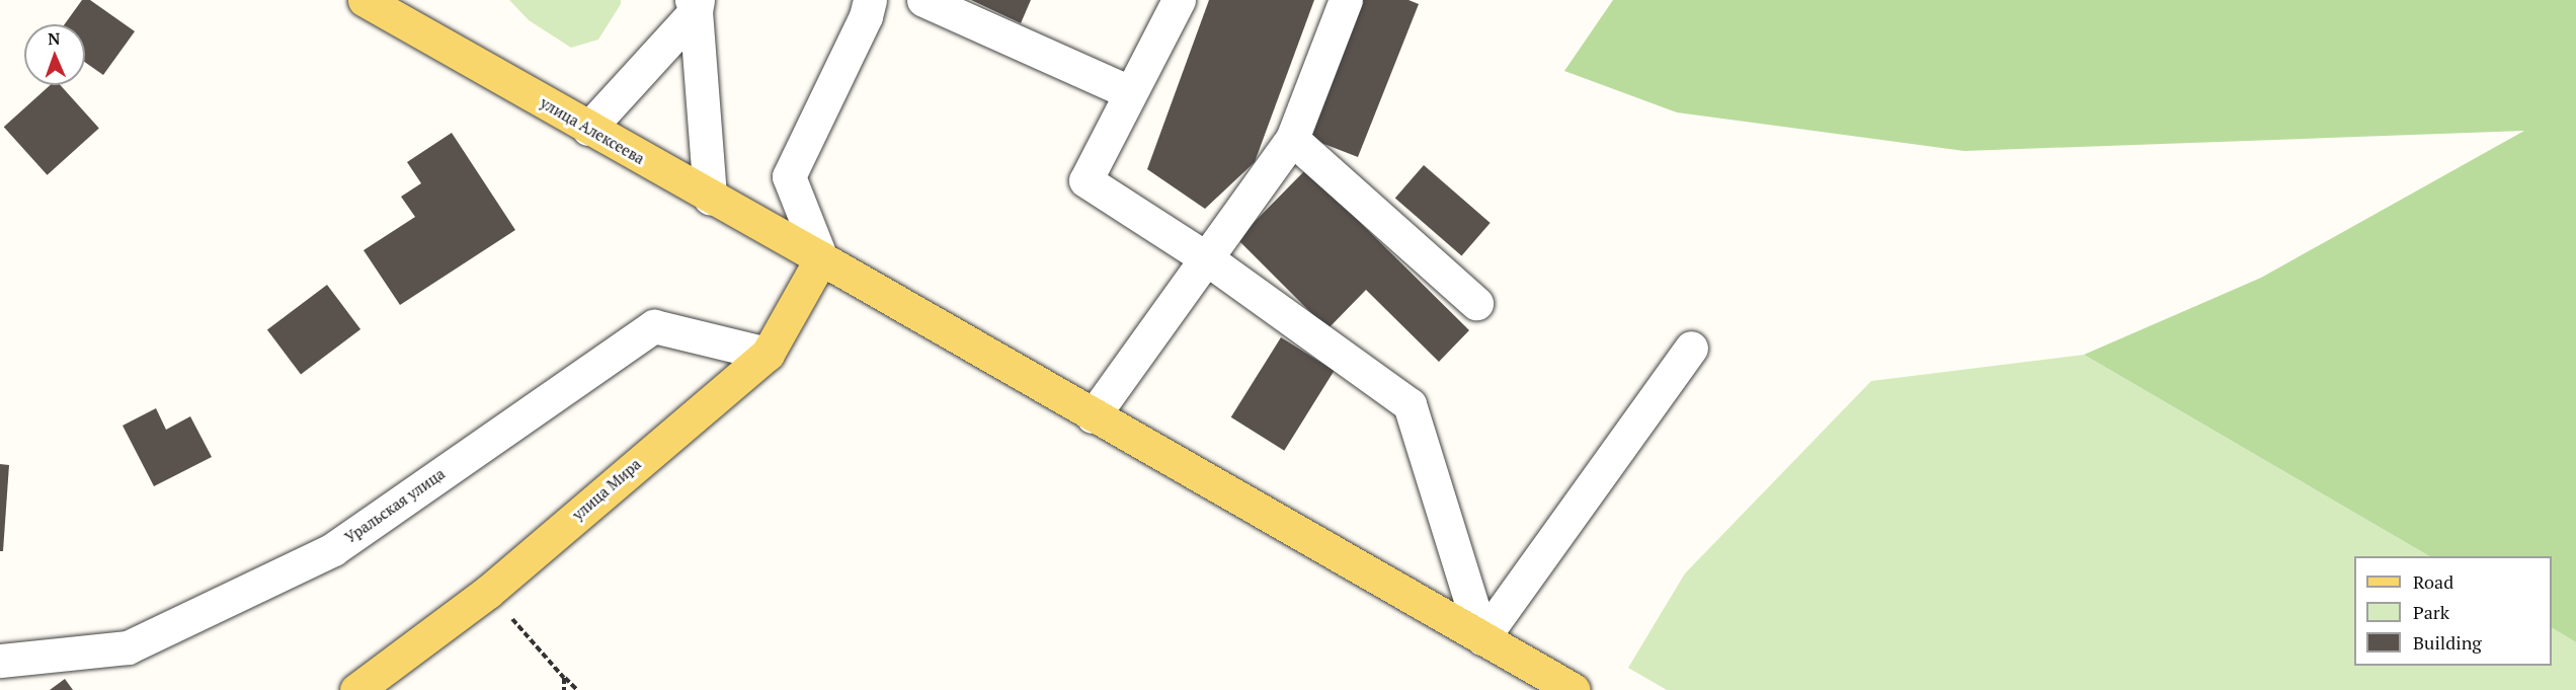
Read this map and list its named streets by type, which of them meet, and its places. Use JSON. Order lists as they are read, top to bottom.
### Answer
{
  "streets": {
    "main road": ["улица Алексеева", "улица Мира"],
    "street": ["Уральская улица"]
  },
  "crossings": [
    ["улица Алексеева", "улица Мира"],
    ["улица Мира", "Уральская улица"]
  ],
  "legend": ["Road", "Park", "Building"],
  "north": "top"
}
